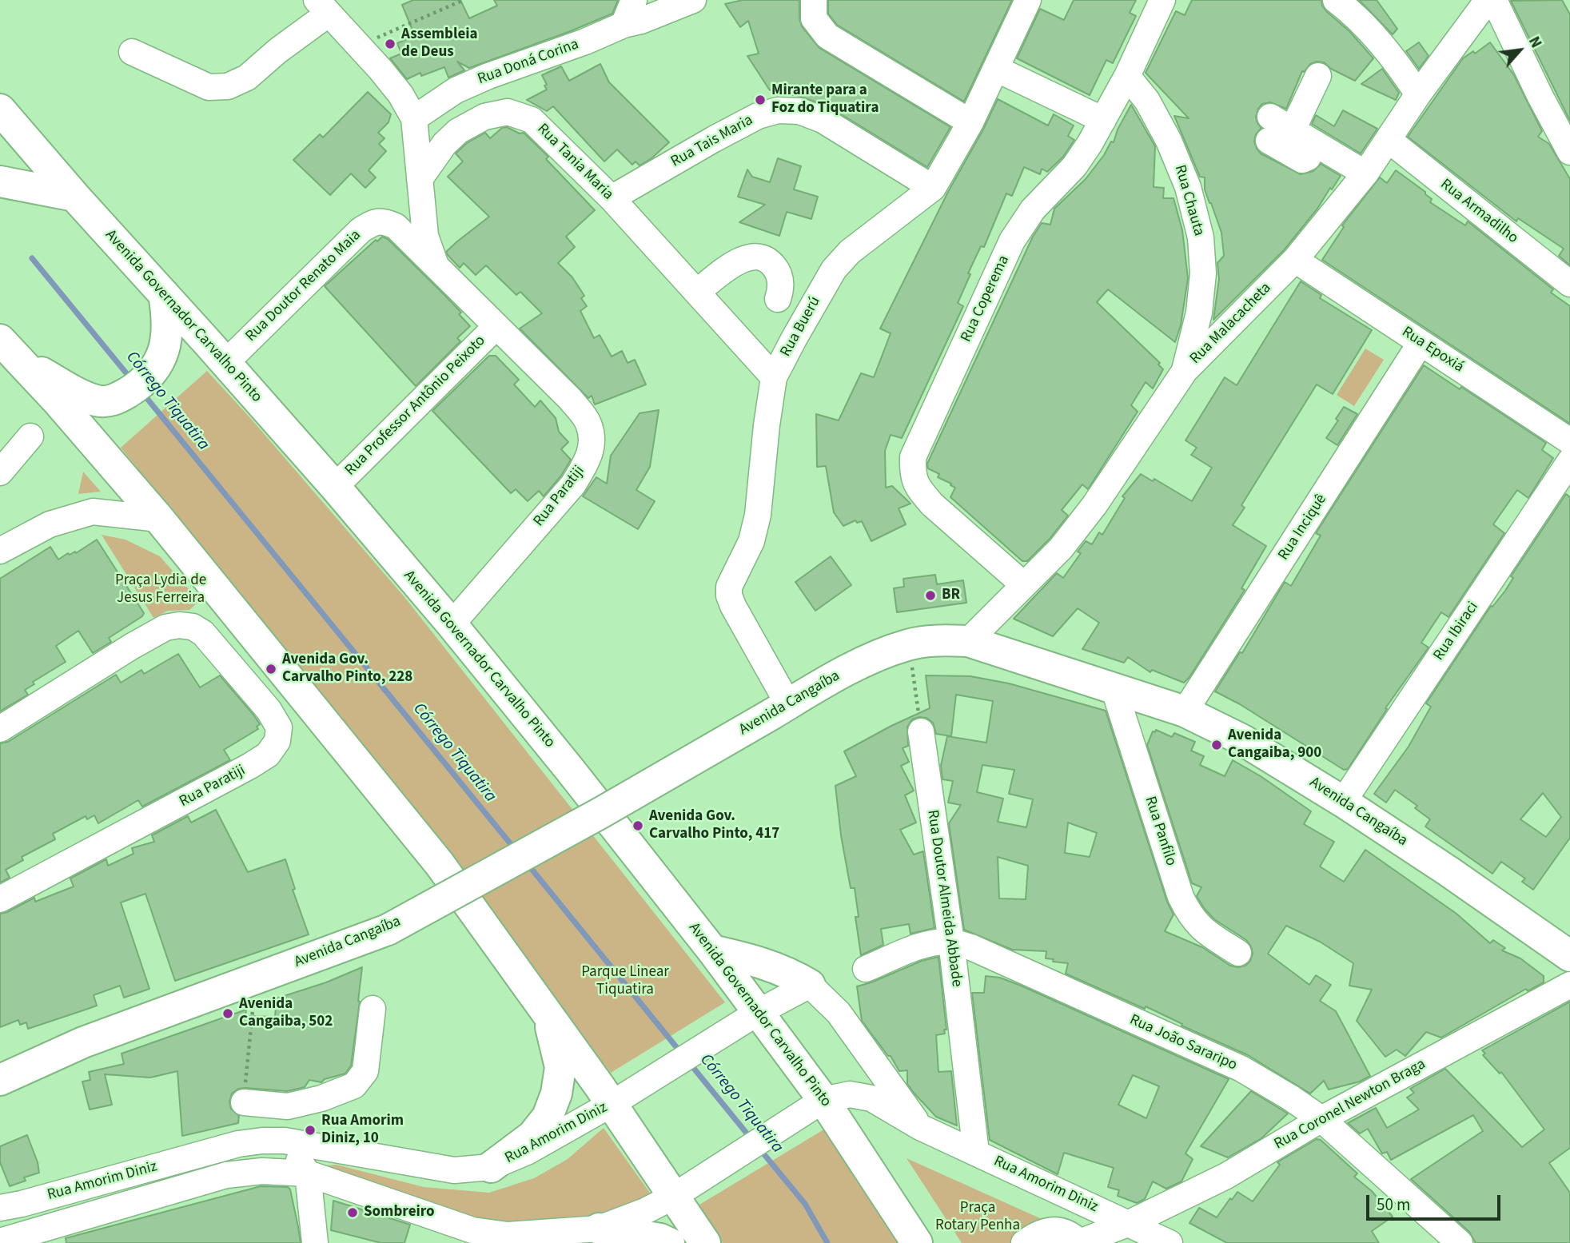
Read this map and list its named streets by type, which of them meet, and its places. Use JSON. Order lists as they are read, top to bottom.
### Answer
{
  "streets": {
    "main road": ["Avenida Governador Carvalho Pinto", "Avenida Cangaíba"],
    "street": [
      "Rua Doná Corina",
      "Rua Tais Maria",
      "Rua Tania Maria",
      "Rua Chauta",
      "Rua Armadilho",
      "Rua Doutor Renato Maia",
      "Rua Coperema",
      "Rua Malacacheta",
      "Rua Buerú",
      "Rua Epoxiá",
      "Rua Professor Antônio Peixoto",
      "Rua Paratiji",
      "Rua Inciquê",
      "Rua Ibiraci",
      "Rua Panfilo",
      "Rua Doutor Almeida Abbade",
      "Rua João Sararipo",
      "Rua Coronel Newton Braga",
      "Rua Amorim Diniz"
    ]
  },
  "crossings": [
    ["Rua Tais Maria", "Rua Tania Maria"],
    ["Rua Tais Maria", "Rua Buerú"],
    ["Rua Tania Maria", "Rua Buerú"],
    ["Rua Chauta", "Rua Coperema"],
    ["Rua Chauta", "Rua Malacacheta"],
    ["Rua Armadilho", "Rua Malacacheta"],
    ["Rua Doutor Renato Maia", "Avenida Governador Carvalho Pinto"],
    ["Rua Doutor Renato Maia", "Rua Paratiji"],
    ["Rua Coperema", "Rua Malacacheta"],
    ["Avenida Governador Carvalho Pinto", "Rua Professor Antônio Peixoto"],
    ["Avenida Governador Carvalho Pinto", "Rua Paratiji"],
    ["Avenida Governador Carvalho Pinto", "Rua Amorim Diniz"],
    ["Rua Malacacheta", "Rua Epoxiá"],
    ["Rua Malacacheta", "Avenida Cangaíba"],
    ["Rua Buerú", "Avenida Cangaíba"],
    ["Rua Epoxiá", "Rua Inciquê"],
    ["Rua Professor Antônio Peixoto", "Rua Paratiji"],
    ["Rua Inciquê", "Avenida Cangaíba"],
    ["Rua Ibiraci", "Avenida Cangaíba"],
    ["Avenida Cangaíba", "Rua Panfilo"],
    ["Rua Doutor Almeida Abbade", "Rua João Sararipo"],
    ["Rua Doutor Almeida Abbade", "Rua Amorim Diniz"],
    ["Rua João Sararipo", "Rua Coronel Newton Braga"],
    ["Rua Coronel Newton Braga", "Rua Amorim Diniz"]
  ],
  "water": ["Córrego Tiquatira"],
  "parks": ["Praça Lydia de Jesus Ferreira", "Parque Linear Tiquatira", "Praça Rotary Penha"],
  "places": [
    "Assembleia de Deus",
    "Mirante para a Foz do Tiquatira",
    "BR",
    "Avenida Gov. Carvalho Pinto, 228",
    "Avenida Cangaiba, 900",
    "Avenida Gov. Carvalho Pinto, 417",
    "Avenida Cangaiba, 502",
    "Rua Amorim Diniz, 10",
    "Sombreiro"
  ],
  "scale_bar": "50 m",
  "north": "top right"
}
